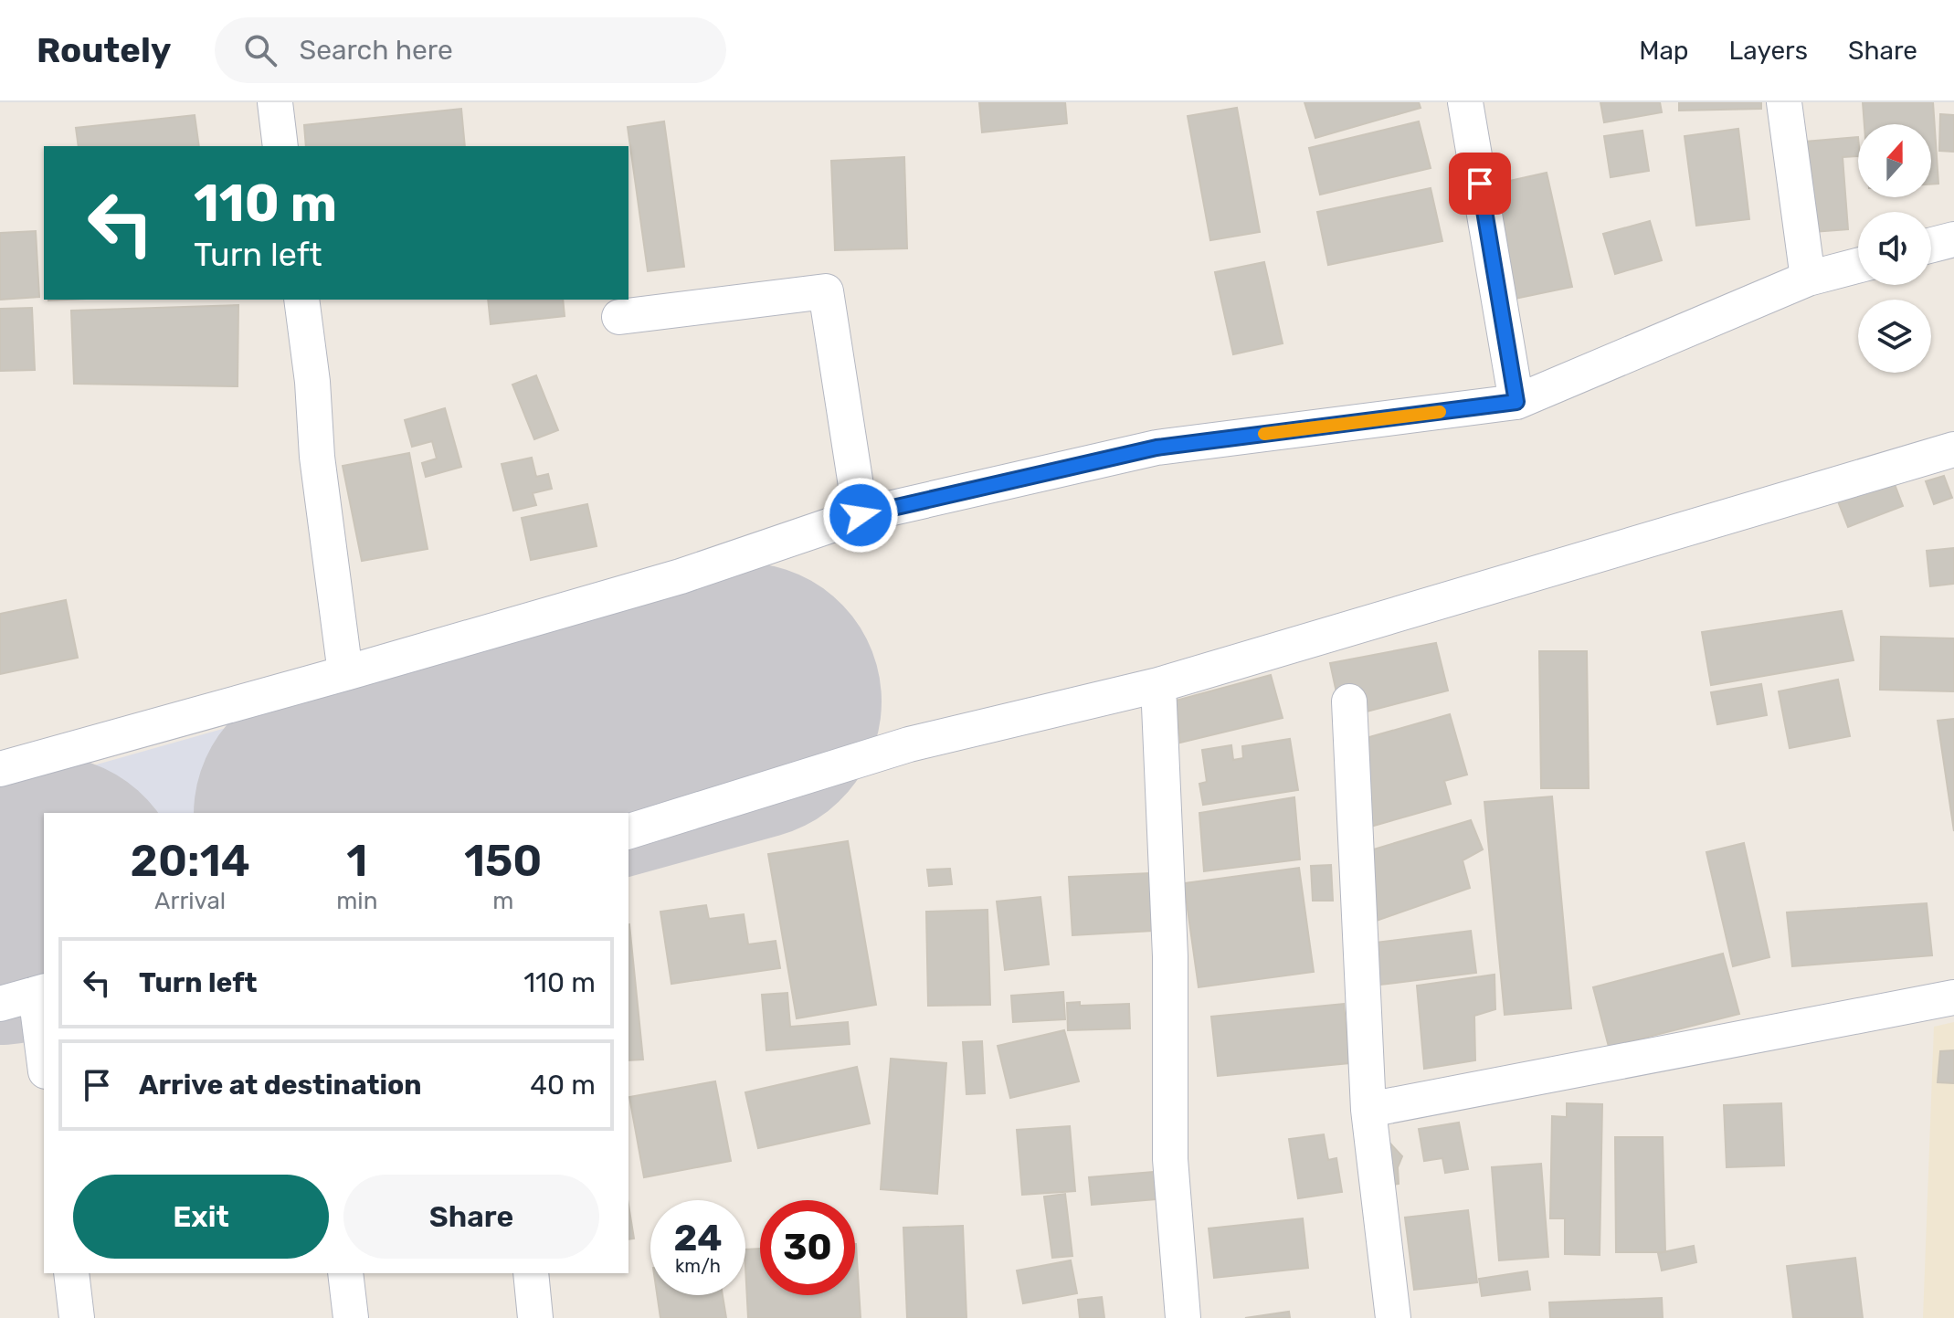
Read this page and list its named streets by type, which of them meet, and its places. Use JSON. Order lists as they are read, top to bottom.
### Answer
{
  "north": "top",
  "page": {
    "header": "Routely",
    "search": "Search here",
    "nav": ["Map", "Layers", "Share"],
    "turn": ["110 m", "Turn left"],
    "eta": [
      "20:14",
      "Arrival",
      "1",
      "min",
      "150",
      "m"
    ],
    "list": [
      {
        "name": "Turn left",
        "value": "110 m"
      },
      {
        "name": "Arrive at destination",
        "value": "40 m"
      }
    ],
    "buttons": ["Exit", "Share"],
    "speed": "24 km/h",
    "limit": "30"
  }
}
